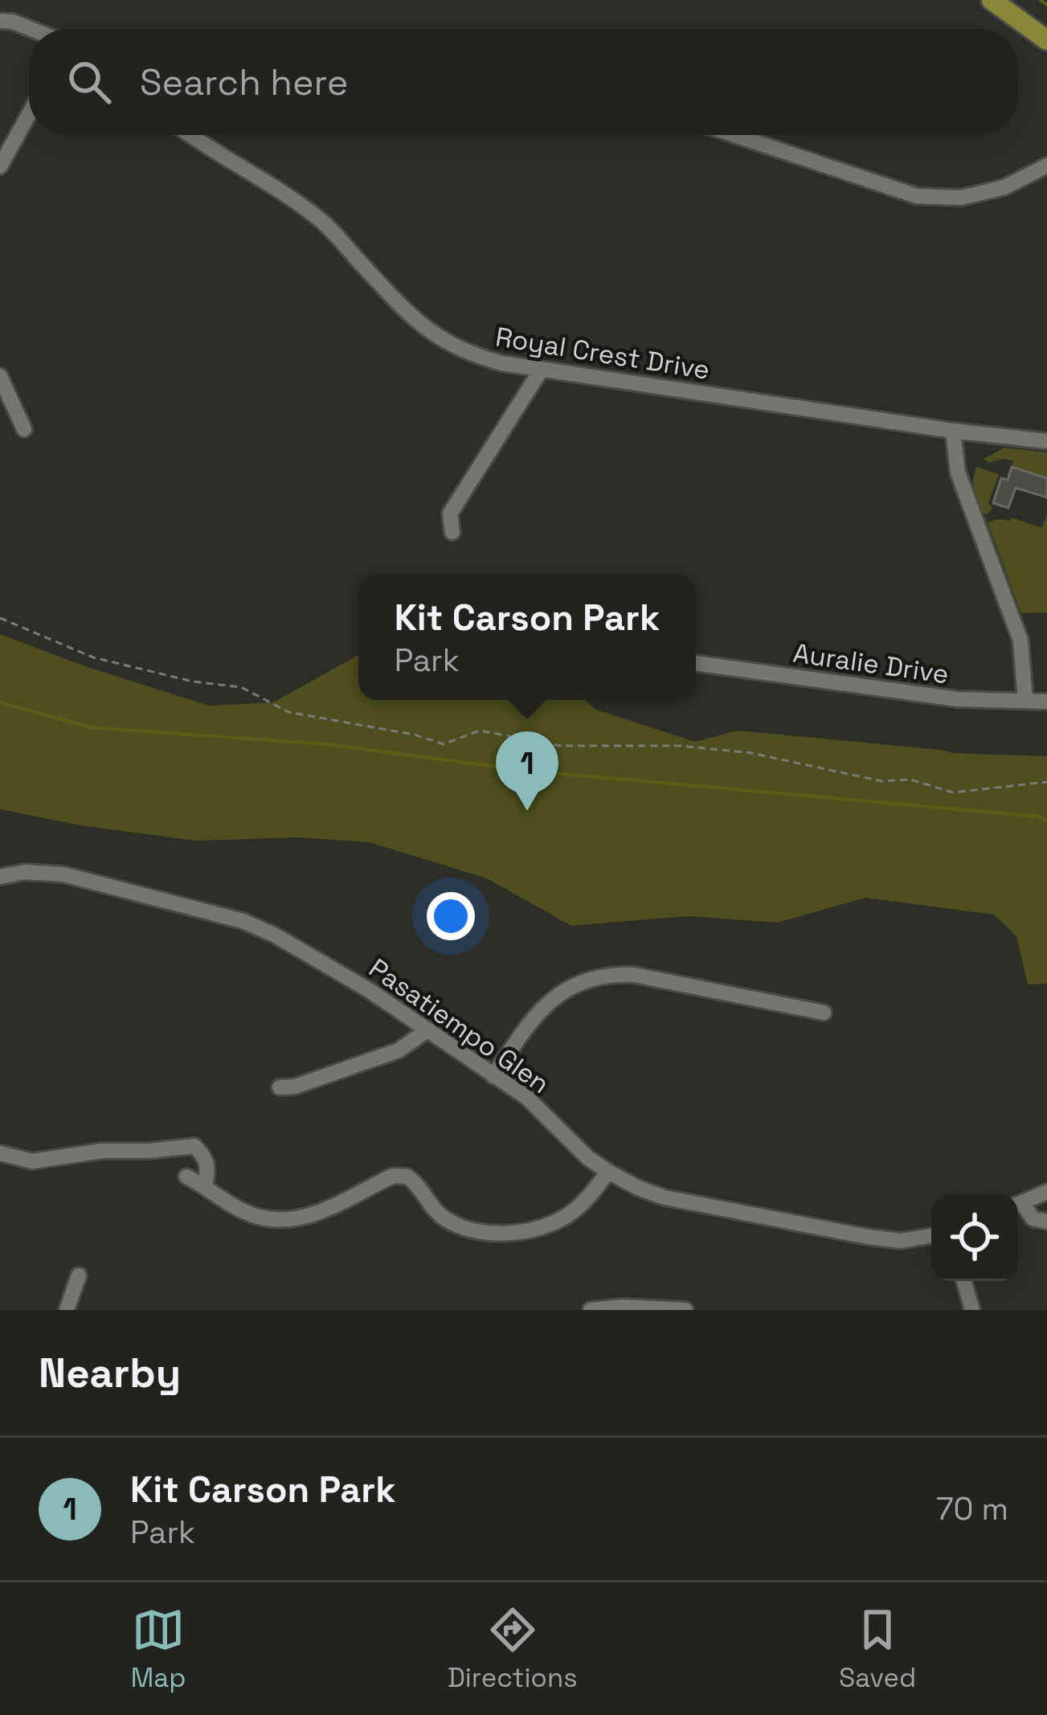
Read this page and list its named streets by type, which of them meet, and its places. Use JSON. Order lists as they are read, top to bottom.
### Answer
{
  "streets": {
    "street": ["Royal Crest Drive", "Auralie Drive", "Pasatiempo Glen"]
  },
  "page": {
    "search": "Search here",
    "popup": ["Kit Carson Park", "Park"],
    "pins": "1",
    "heading": "Nearby",
    "list": [
      {
        "mark": "1",
        "name": "Kit Carson Park",
        "note": "Park",
        "value": "70 m"
      }
    ],
    "nav": ["Map", "Directions", "Saved"]
  }
}
